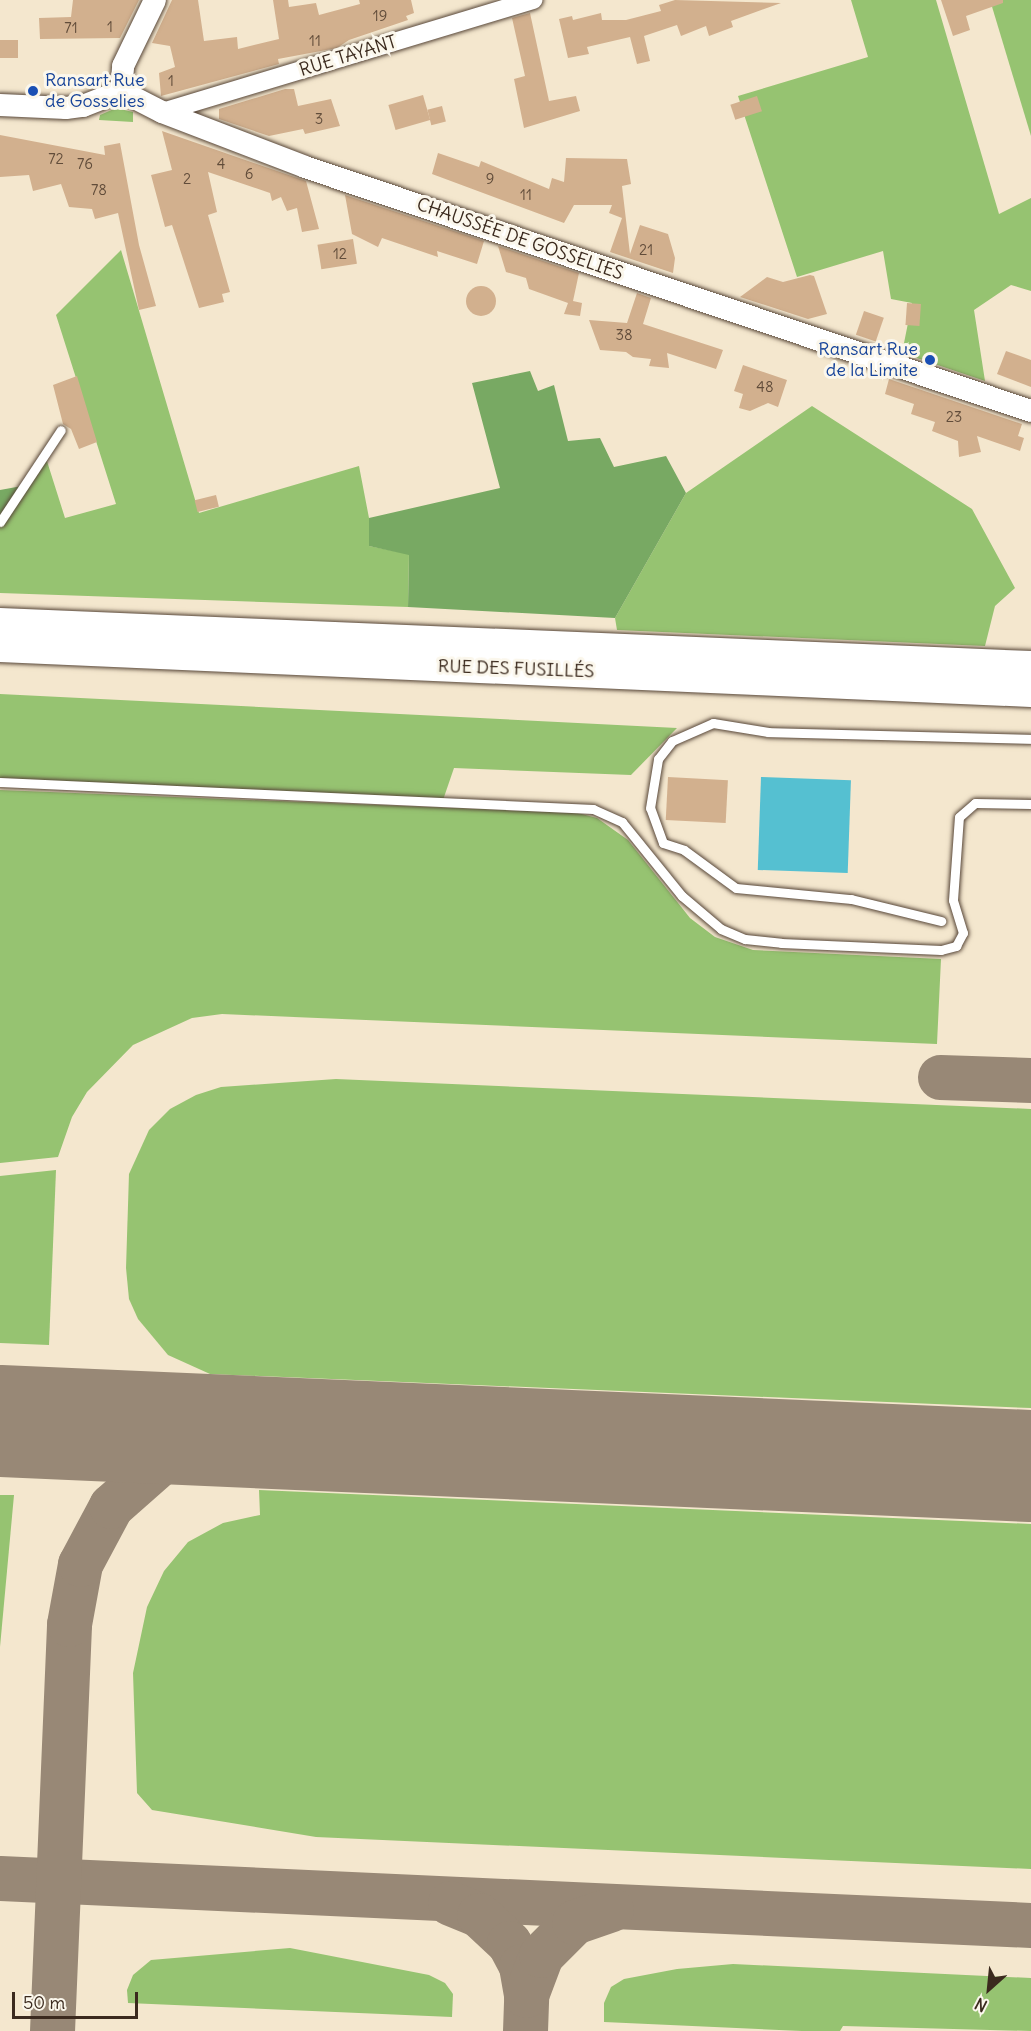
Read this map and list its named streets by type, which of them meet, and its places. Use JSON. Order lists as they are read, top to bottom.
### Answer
{
  "streets": {
    "highway": ["RUE DES FUSILLÉS"],
    "street": ["RUE TAYANT", "CHAUSSÉE DE GOSSELIES"]
  },
  "crossings": [
    ["RUE TAYANT", "CHAUSSÉE DE GOSSELIES"]
  ],
  "places": ["Ransart Rue de Gosselies", "Ransart Rue de la Limite"],
  "house_numbers": [
    "19",
    "1",
    "71",
    "11",
    "1",
    "3",
    "72",
    "76",
    "4",
    "6",
    "2",
    "9",
    "78",
    "11",
    "21",
    "12",
    "38",
    "48",
    "23"
  ],
  "scale_bar": "50 m",
  "north": "bottom left"
}
